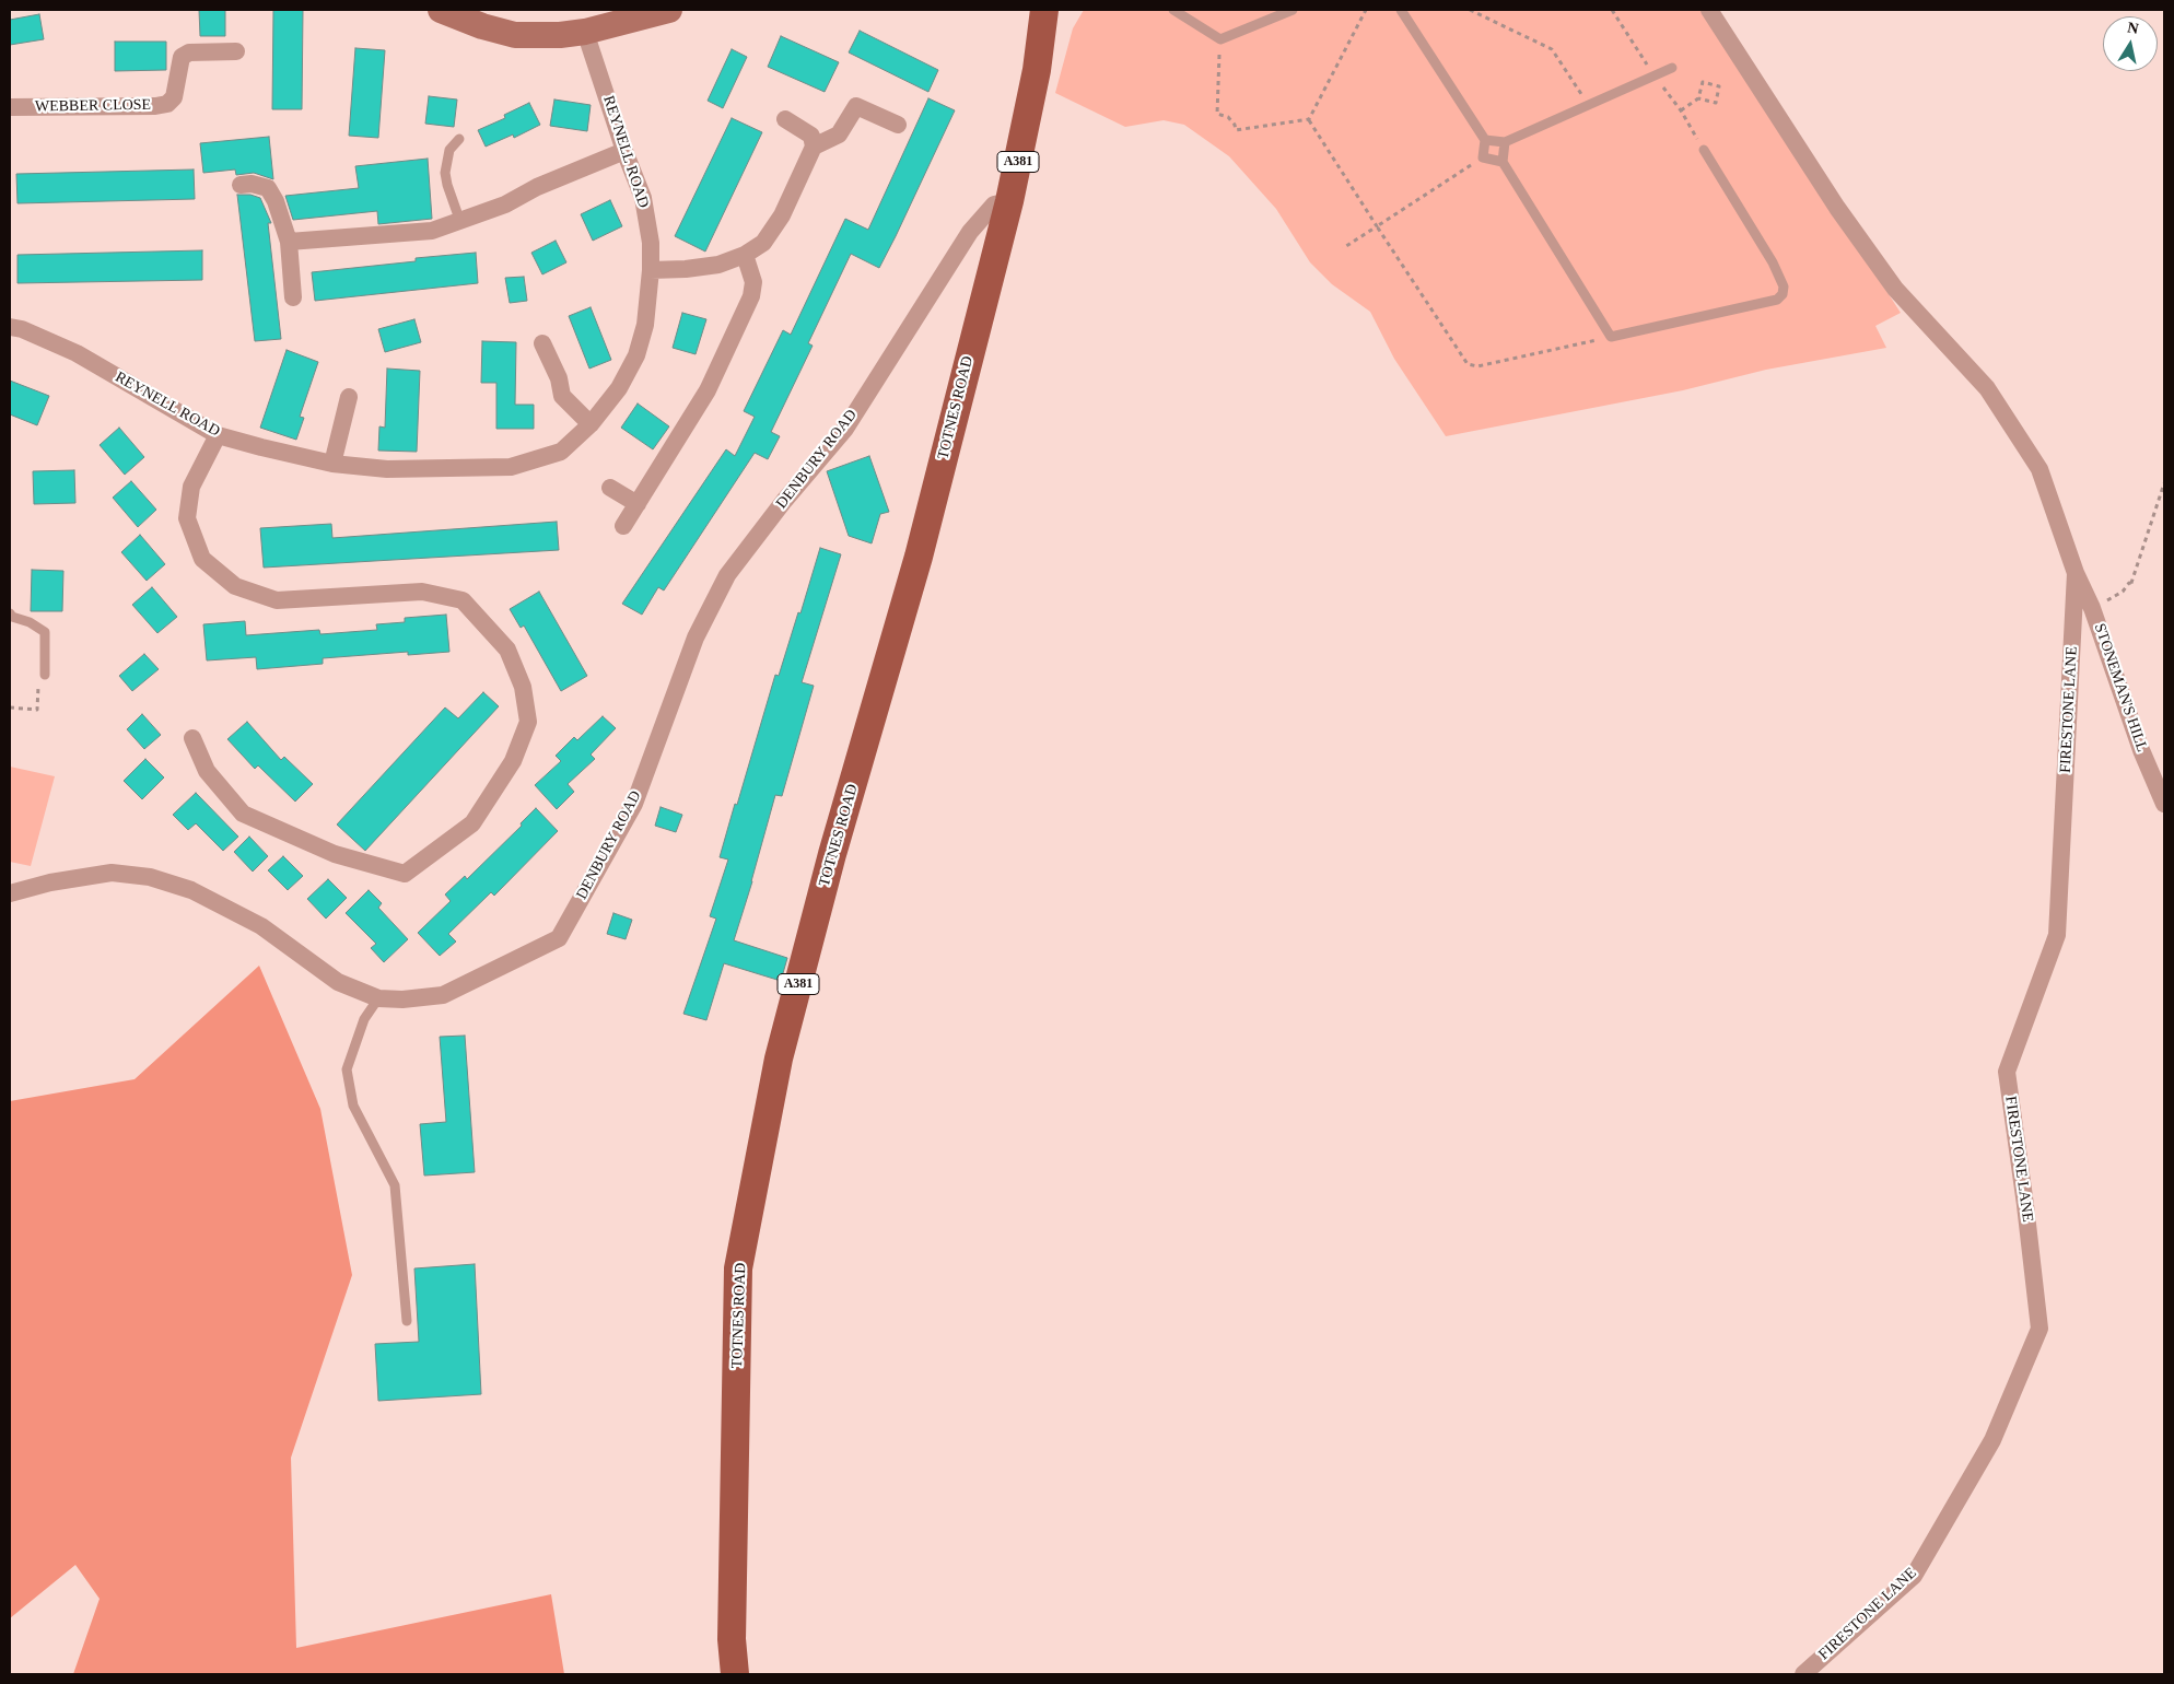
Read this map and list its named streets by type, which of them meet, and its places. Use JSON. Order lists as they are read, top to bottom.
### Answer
{
  "streets": {
    "main road": ["A381", "TOTNES ROAD"],
    "street": [
      "WEBBER CLOSE",
      "REYNELL ROAD",
      "DENBURY ROAD",
      "STONEMAN'S HILL",
      "FIRESTONE LANE"
    ]
  },
  "crossings": [
    ["TOTNES ROAD", "DENBURY ROAD"],
    ["STONEMAN'S HILL", "FIRESTONE LANE"]
  ],
  "north": "top"
}
